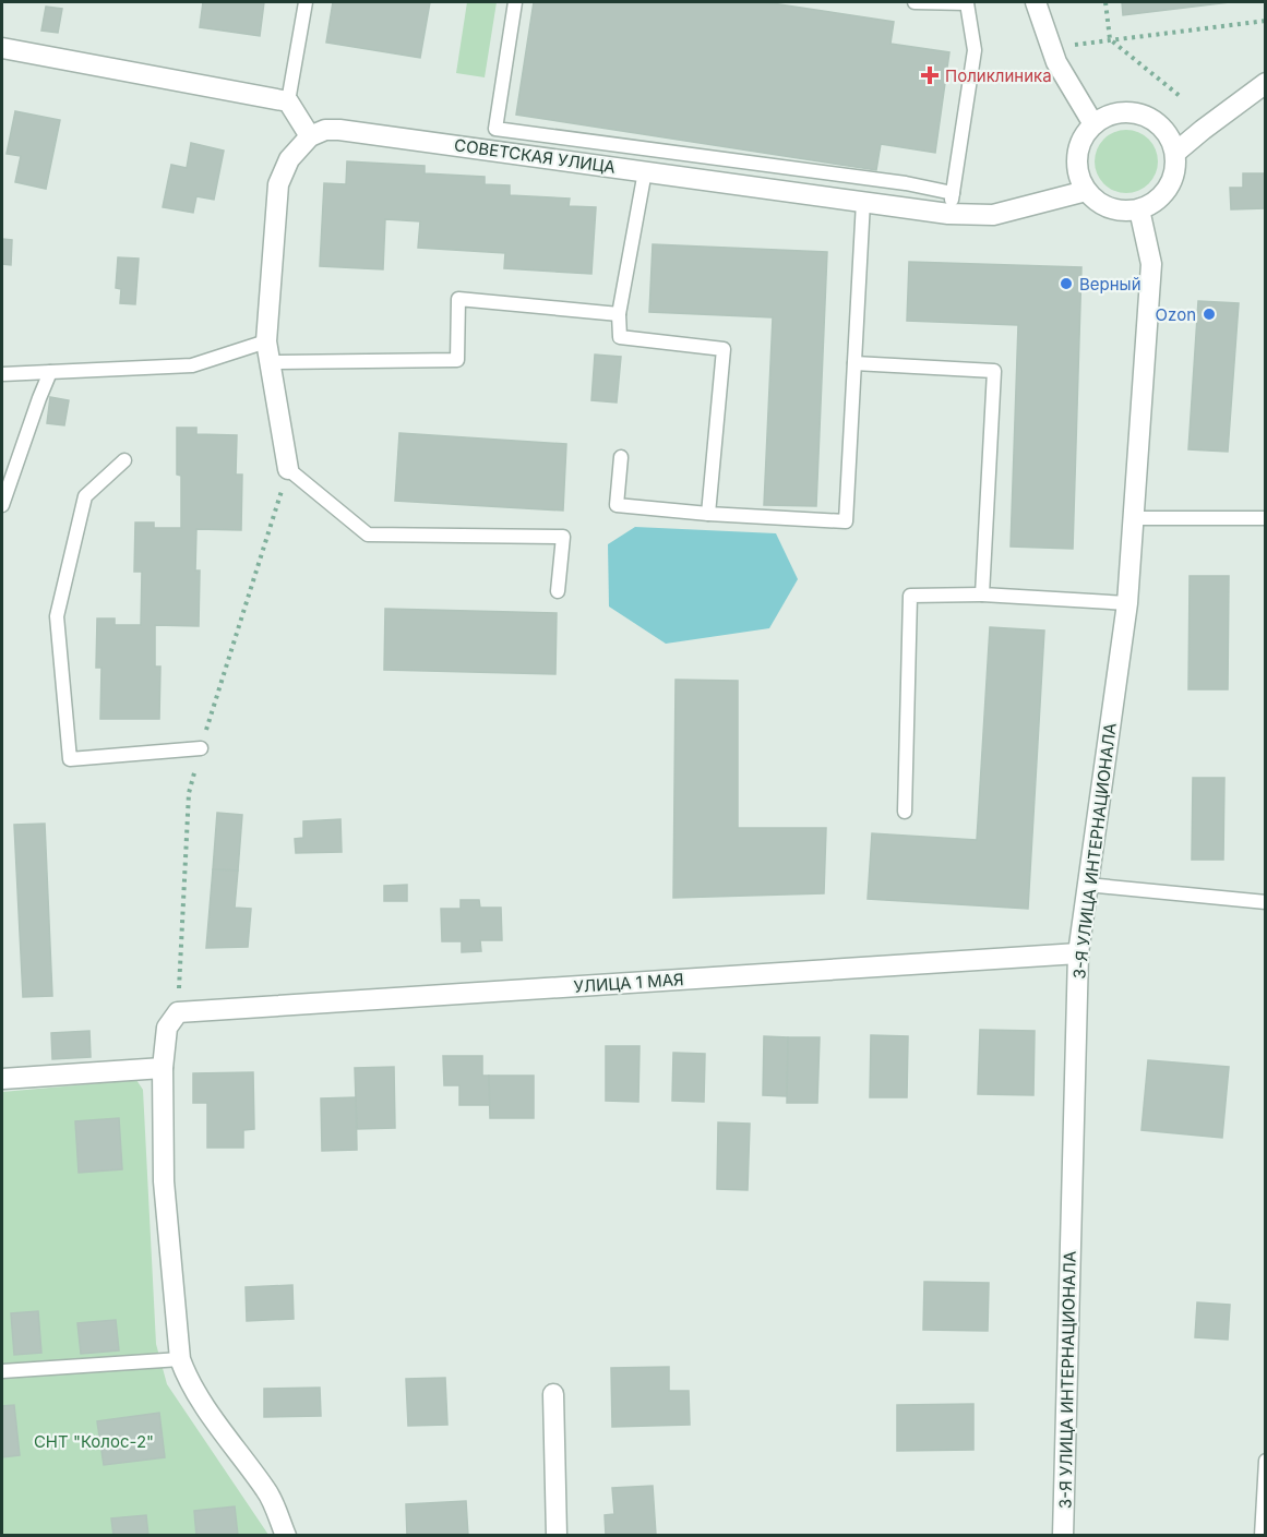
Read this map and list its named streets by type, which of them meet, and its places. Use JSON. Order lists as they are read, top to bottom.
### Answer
{
  "streets": {
    "street": ["СОВЕТСКАЯ УЛИЦА", "3-Я УЛИЦА ИНТЕРНАЦИОНАЛА", "УЛИЦА 1 МАЯ"]
  },
  "crossings": [
    ["СОВЕТСКАЯ УЛИЦА", "3-Я УЛИЦА ИНТЕРНАЦИОНАЛА"],
    ["3-Я УЛИЦА ИНТЕРНАЦИОНАЛА", "УЛИЦА 1 МАЯ"]
  ],
  "parks": ["СНТ \"Колос-2\""],
  "places": {
    "health": ["Поликлиника"],
    "other": ["Верный", "Ozon"]
  }
}
